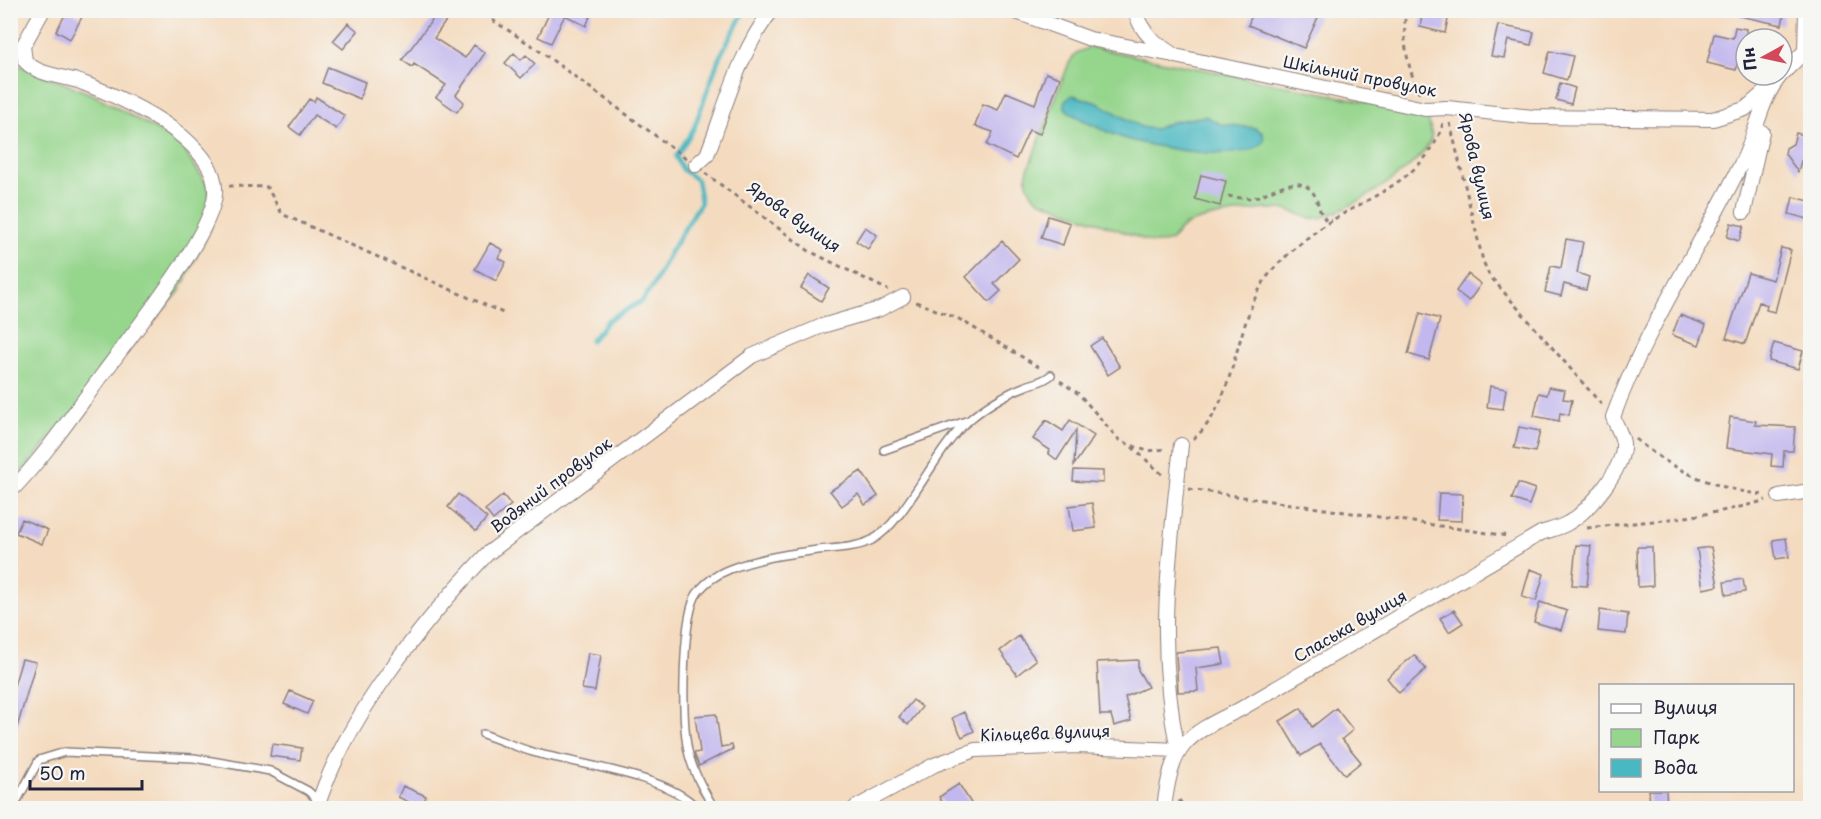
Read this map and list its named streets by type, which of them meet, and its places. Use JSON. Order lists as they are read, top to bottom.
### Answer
{
  "streets": {
    "street": [
      "Шкільний провулок",
      "Водяний провулок",
      "Спаська вулиця",
      "Кільцева вулиця"
    ],
    "path": ["Ярова вулиця"]
  },
  "crossings": [
    ["Шкільний провулок", "Ярова вулиця"],
    ["Шкільний провулок", "Спаська вулиця"],
    ["Ярова вулиця", "Водяний провулок"],
    ["Ярова вулиця", "Спаська вулиця"],
    ["Спаська вулиця", "Кільцева вулиця"]
  ],
  "legend": ["Вулиця", "Парк", "Вода"],
  "scale_bar": "50 m",
  "north": "left"
}
